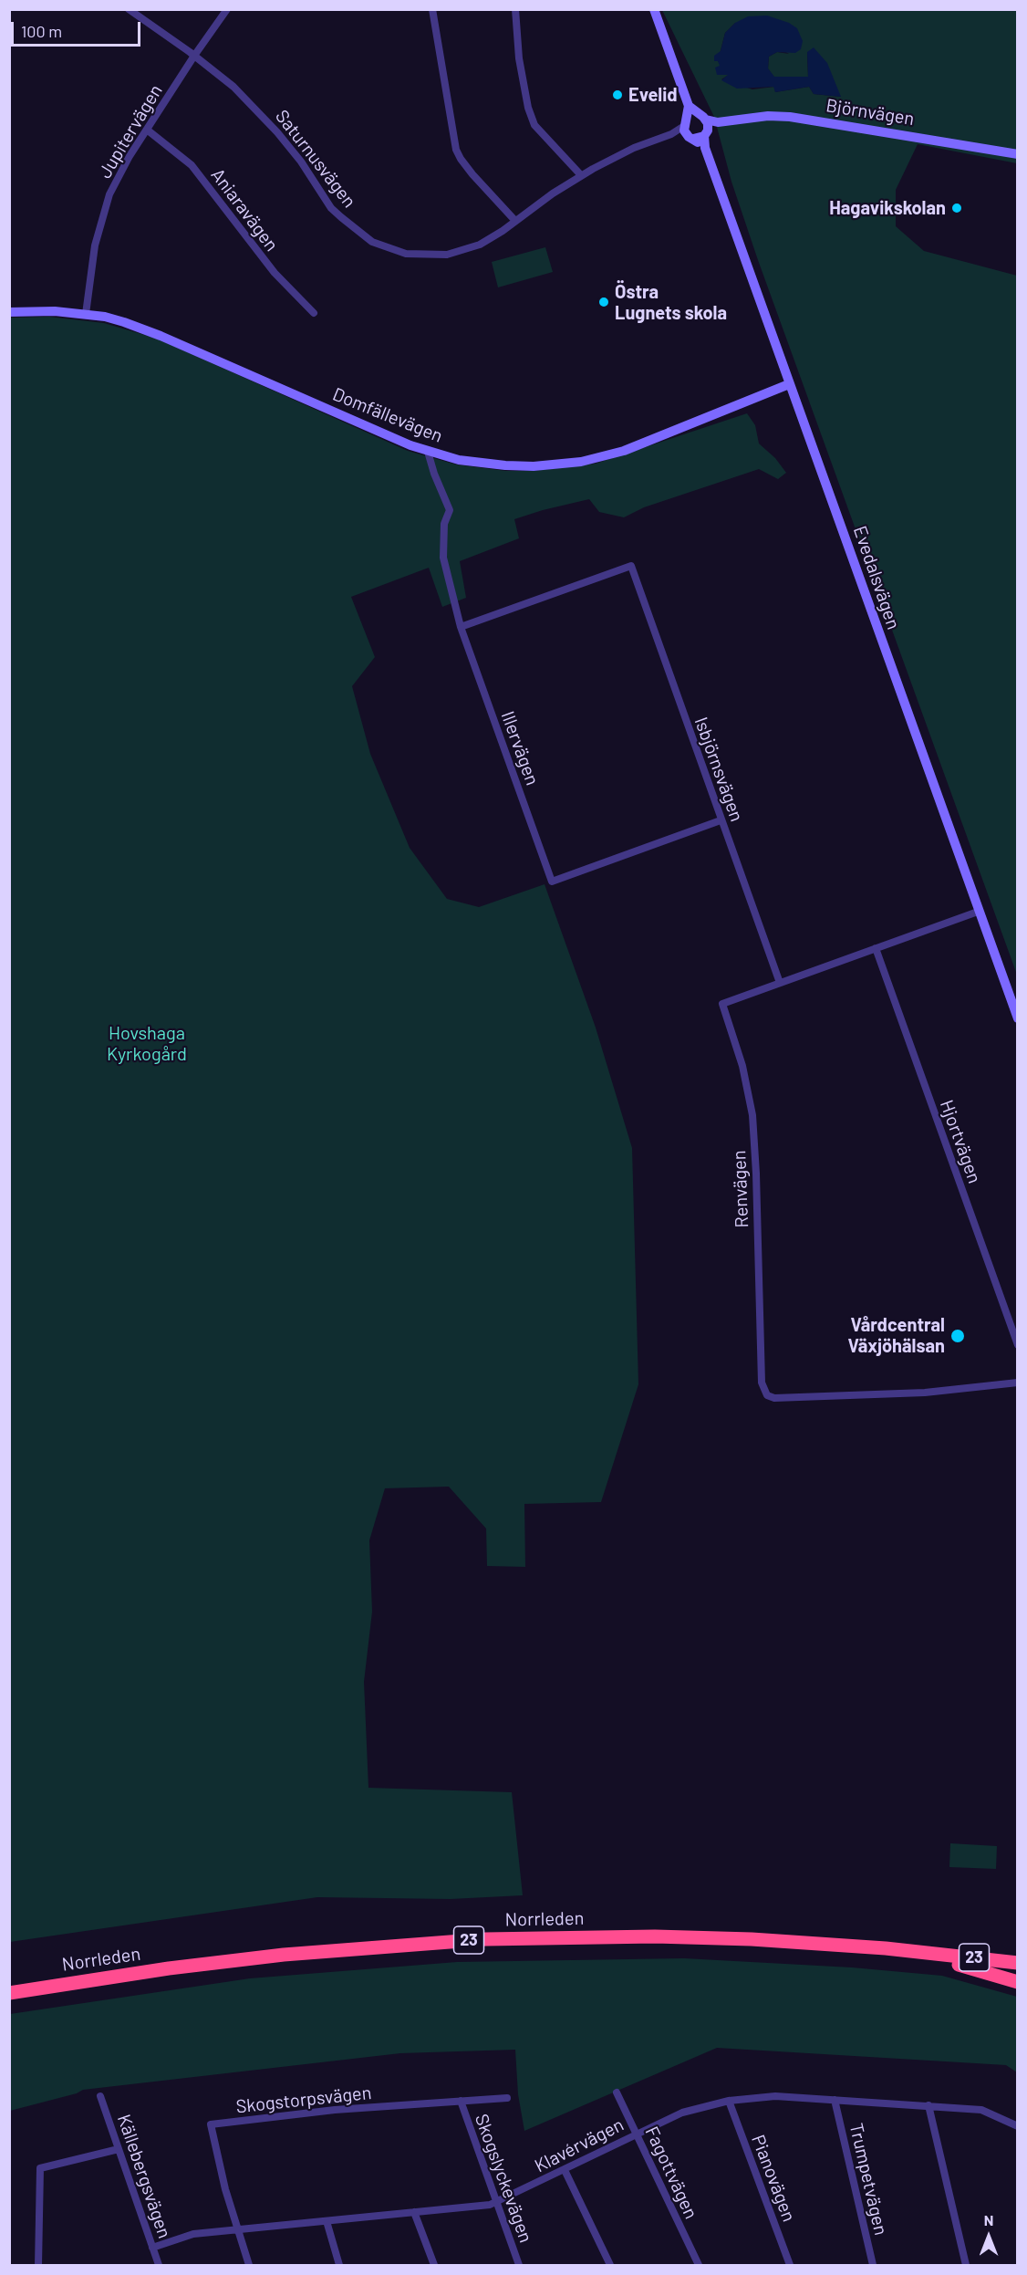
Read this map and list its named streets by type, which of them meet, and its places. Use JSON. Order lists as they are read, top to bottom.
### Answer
{
  "streets": {
    "highway": ["Norrleden", "23"],
    "street": [
      "Björnvägen",
      "Jupitervägen",
      "Saturnusvägen",
      "Aniaravägen",
      "Domfällevägen",
      "Evedalsvägen",
      "Illervägen",
      "Isbjörnsvägen",
      "Hjortvägen",
      "Renvägen",
      "Skogstorpsvägen",
      "Klavérvägen",
      "Fagottvägen",
      "Källebergsvägen",
      "Skogslyckevägen",
      "Pianovägen",
      "Trumpetvägen"
    ]
  },
  "crossings": [
    ["Björnvägen", "Evedalsvägen"],
    ["Jupitervägen", "Saturnusvägen"],
    ["Jupitervägen", "Aniaravägen"],
    ["Jupitervägen", "Domfällevägen"],
    ["Domfällevägen", "Evedalsvägen"],
    ["Evedalsvägen", "Renvägen"],
    ["Illervägen", "Isbjörnsvägen"],
    ["Isbjörnsvägen", "Renvägen"],
    ["Hjortvägen", "Renvägen"],
    ["Norrleden", "23"],
    ["Skogstorpsvägen", "Klavérvägen"],
    ["Skogstorpsvägen", "Skogslyckevägen"],
    ["Klavérvägen", "Fagottvägen"],
    ["Klavérvägen", "Källebergsvägen"],
    ["Klavérvägen", "Skogslyckevägen"],
    ["Klavérvägen", "Pianovägen"],
    ["Klavérvägen", "Trumpetvägen"]
  ],
  "parks": ["Hovshaga Kyrkogård"],
  "places": [
    "Evelid",
    "Hagavikskolan",
    "Östra Lugnets skola",
    "Vårdcentral Växjöhälsan"
  ],
  "scale_bar": "100 m",
  "north": "top"
}
